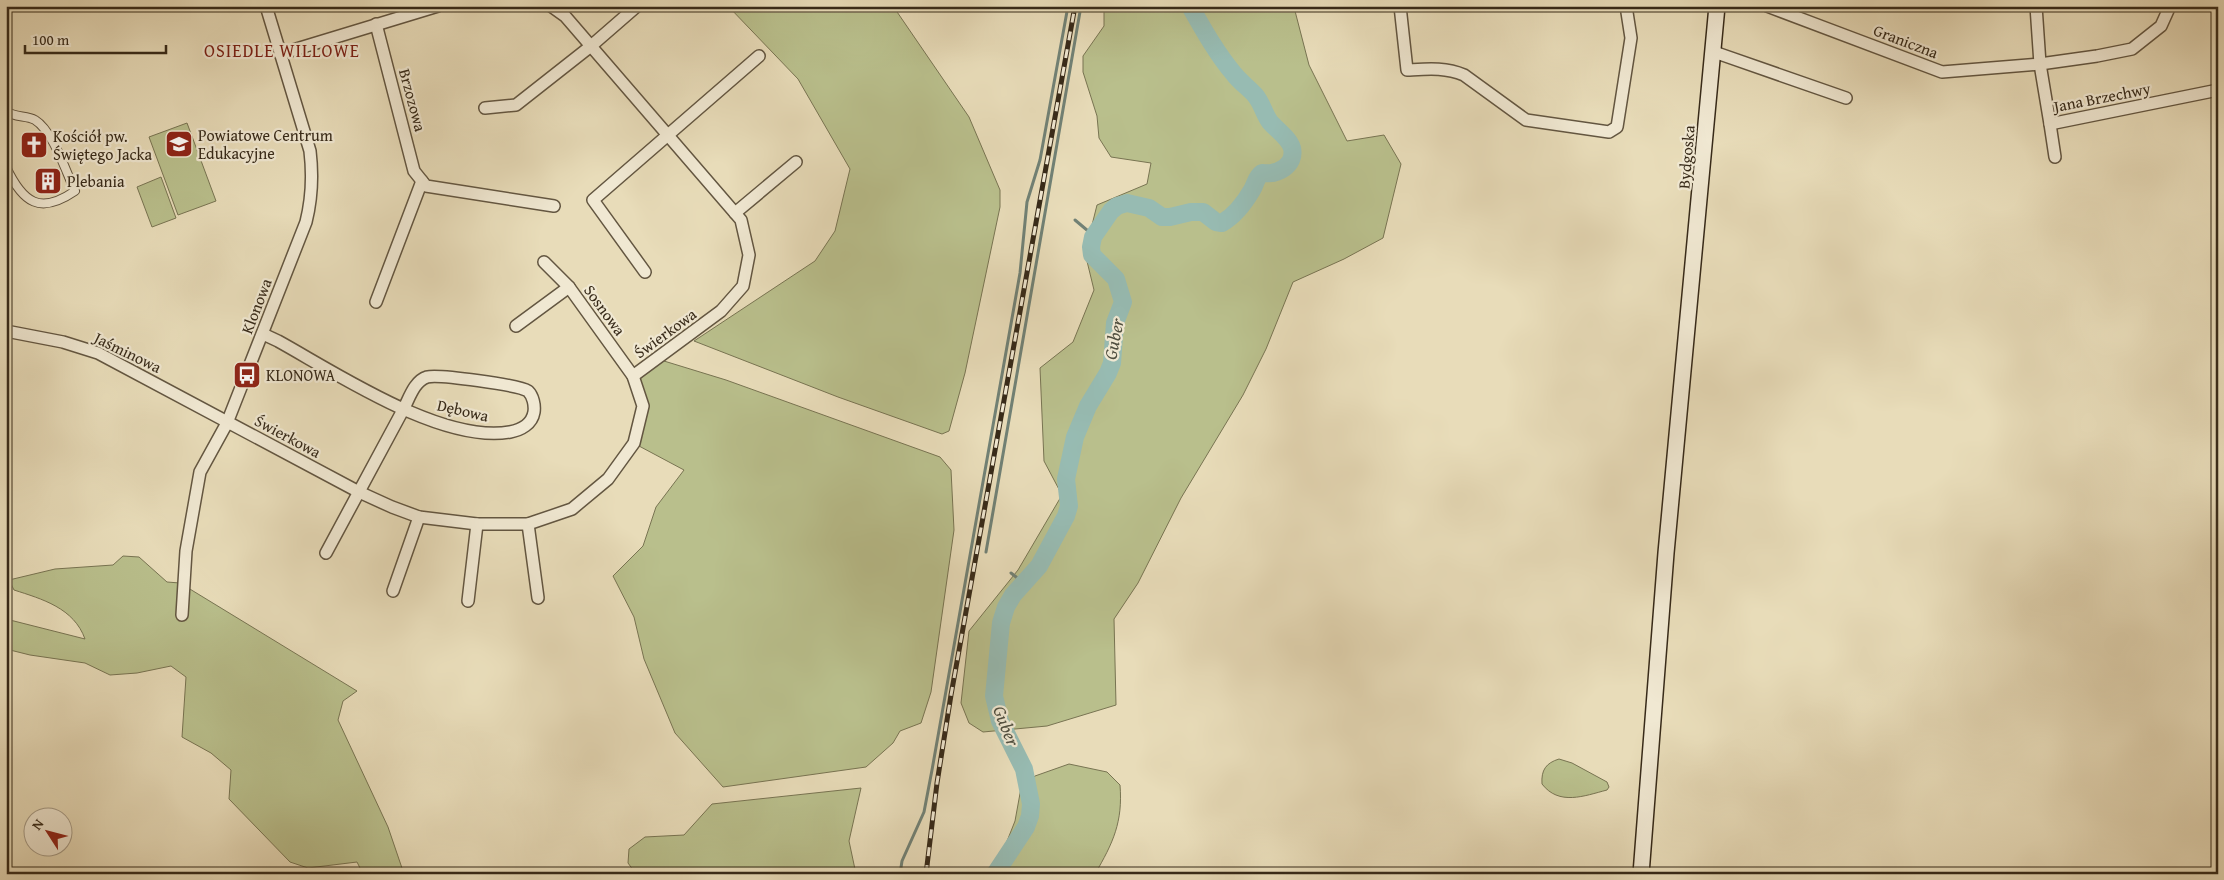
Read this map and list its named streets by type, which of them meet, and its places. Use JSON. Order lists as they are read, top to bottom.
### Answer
{
  "streets": {
    "main road": ["Bydgoska"],
    "street": [
      "Graniczna",
      "Jana Brzechwy",
      "Brzozowa",
      "Klonowa",
      "Sosnowa",
      "Świerkowa",
      "Jaśminowa",
      "Dębowa"
    ]
  },
  "crossings": [
    ["Graniczna", "Jana Brzechwy"],
    ["Klonowa", "Świerkowa"],
    ["Klonowa", "Jaśminowa"],
    ["Klonowa", "Dębowa"],
    ["Sosnowa", "Świerkowa"],
    ["Świerkowa", "Jaśminowa"]
  ],
  "districts": ["OSIEDLE WILLOWE"],
  "water": ["Guber"],
  "places": {
    "school or university": ["Powiatowe Centrum Edukacyjne"],
    "church": ["Kościół pw. Świętego Jacka"],
    "building": ["Plebania"],
    "bus stop": ["KLONOWA"]
  },
  "scale_bar": "100 m",
  "north": "top left"
}
